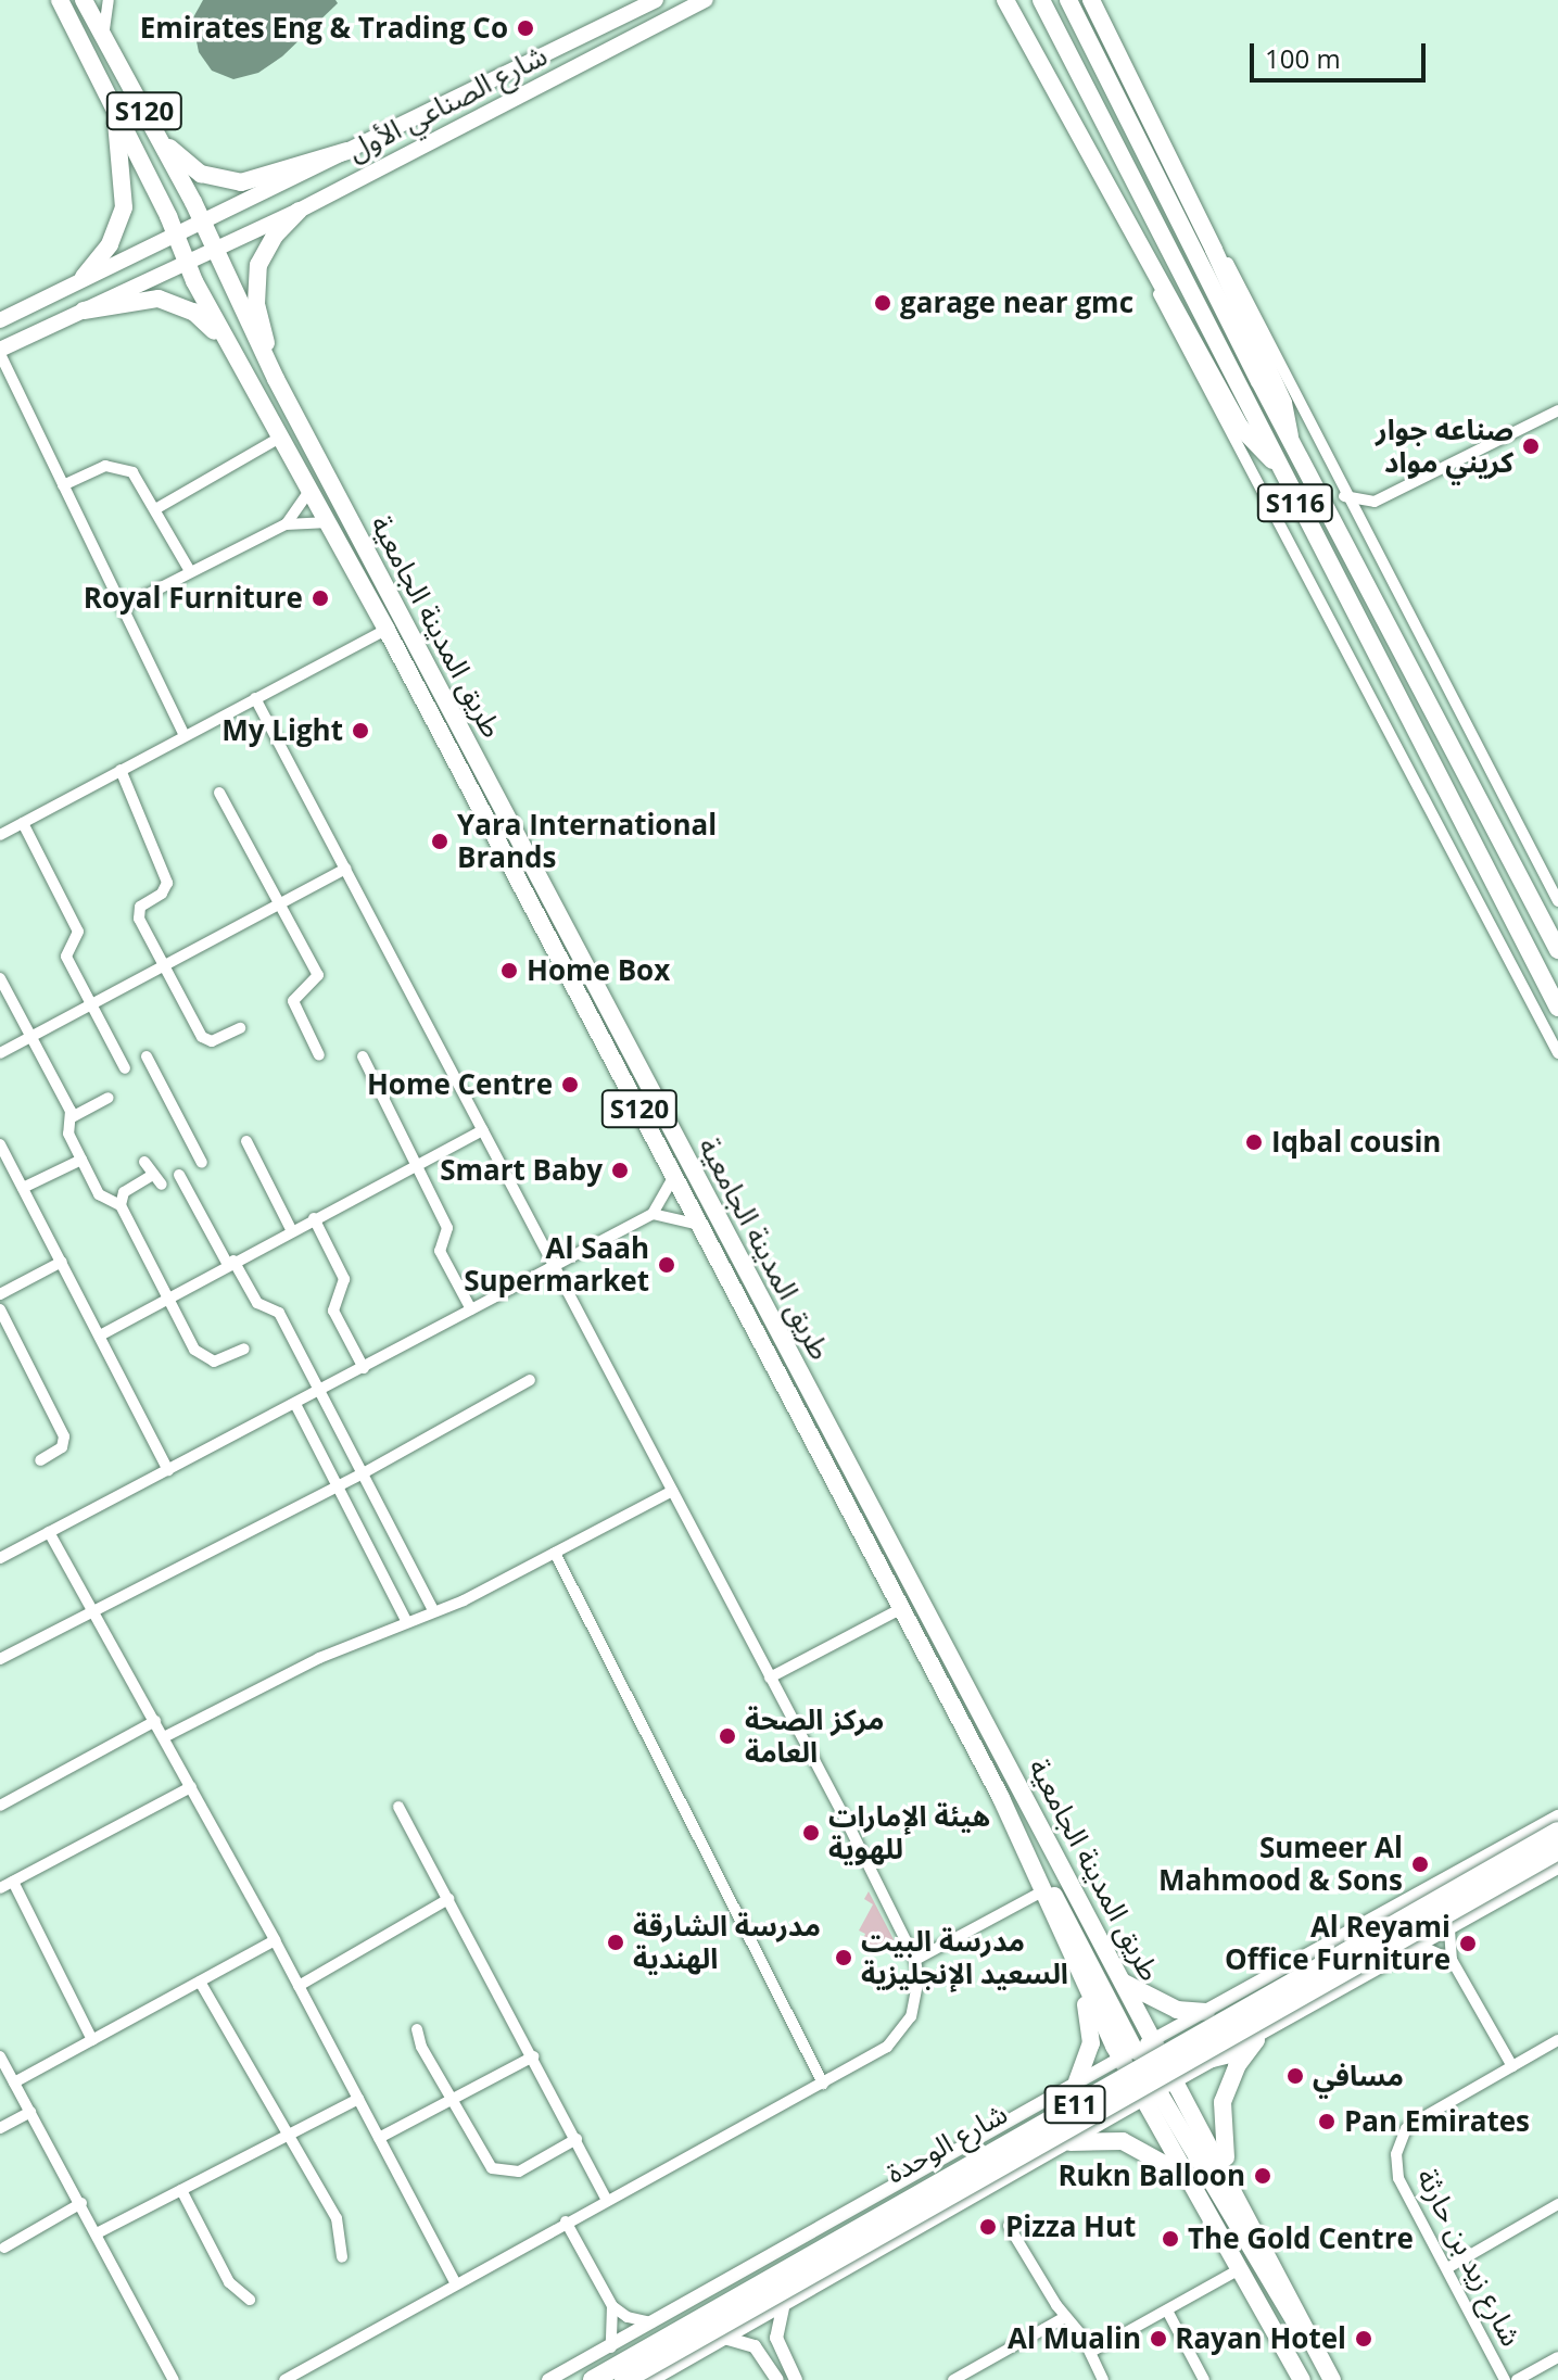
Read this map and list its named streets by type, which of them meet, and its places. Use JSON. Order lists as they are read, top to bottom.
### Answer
{
  "streets": {
    "highway": ["E11", "شارع الوحدة"],
    "main road": [
      "شارع الصناعي الأول",
      "S120",
      "S116",
      "طريق المدينة الجامعية"
    ],
    "street": ["شارع زيد بن حارثة"]
  },
  "crossings": [
    ["شارع الصناعي الأول", "طريق المدينة الجامعية"]
  ],
  "places": [
    "Emirates Eng & Trading Co",
    "garage near gmc",
    "صناعه جوار كريني مواد",
    "Royal Furniture",
    "My Light",
    "Yara International Brands",
    "Home Box",
    "Home Centre",
    "Iqbal cousin",
    "Smart Baby",
    "Al Saah Supermarket",
    "مركز الصحة العامة",
    "هيئة الإمارات للهوية",
    "Sumeer Al Mahmood & Sons",
    "مدرسة الشارقة الهندية",
    "Al Reyami Office Furniture",
    "مدرسة البيت السعيد الإنجليزية",
    "مسافي",
    "Pan Emirates",
    "Rukn Balloon",
    "Pizza Hut",
    "The Gold Centre",
    "Al Mualin",
    "Rayan Hotel"
  ],
  "scale_bar": "100 m"
}
